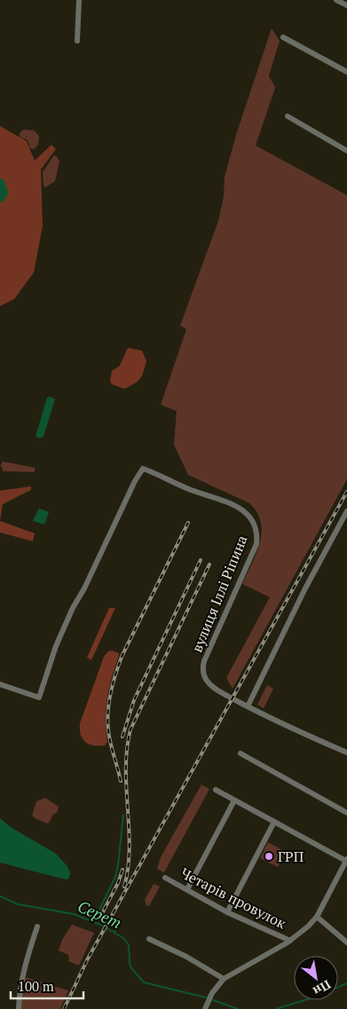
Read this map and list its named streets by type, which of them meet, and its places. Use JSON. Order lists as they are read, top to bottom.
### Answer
{
  "streets": {
    "street": ["вулиця Іллі Ріпина", "Четарів провулок"]
  },
  "water": ["Серет"],
  "places": ["ГРП"],
  "scale_bar": "100 m",
  "north": "bottom right"
}
